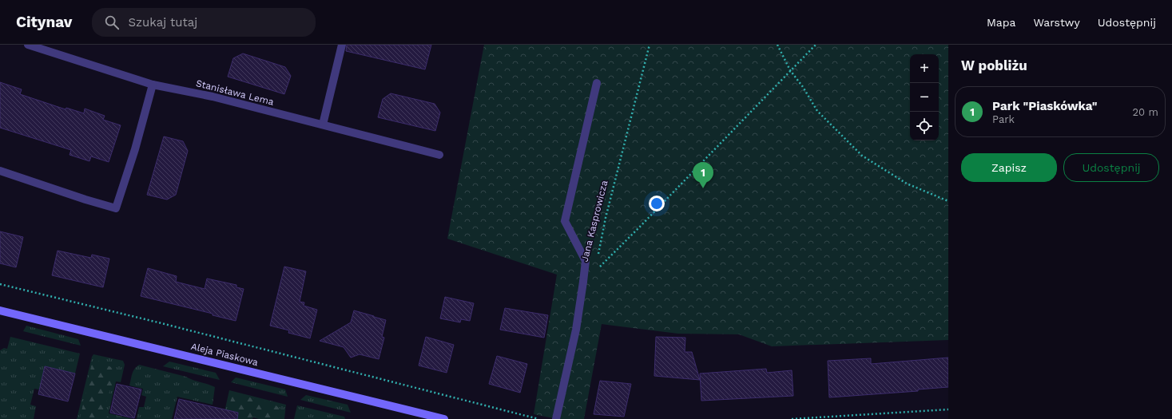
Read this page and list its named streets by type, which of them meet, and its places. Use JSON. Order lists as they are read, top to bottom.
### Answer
{
  "streets": {
    "street": ["Stanisława Lema", "Aleja Piaskowa"],
    "path": ["Jana Kasprowicza"]
  },
  "page": {
    "header": "Citynav",
    "search": "Szukaj tutaj",
    "nav": ["Mapa", "Warstwy", "Udostępnij"],
    "heading": "W pobliżu",
    "map_buttons": ["+", "−"],
    "list": [
      {
        "mark": "1",
        "name": "Park \"Piaskówka\"",
        "note": "Park",
        "value": "20 m"
      }
    ],
    "buttons": ["Zapisz", "Udostępnij"],
    "pins": "1"
  }
}
